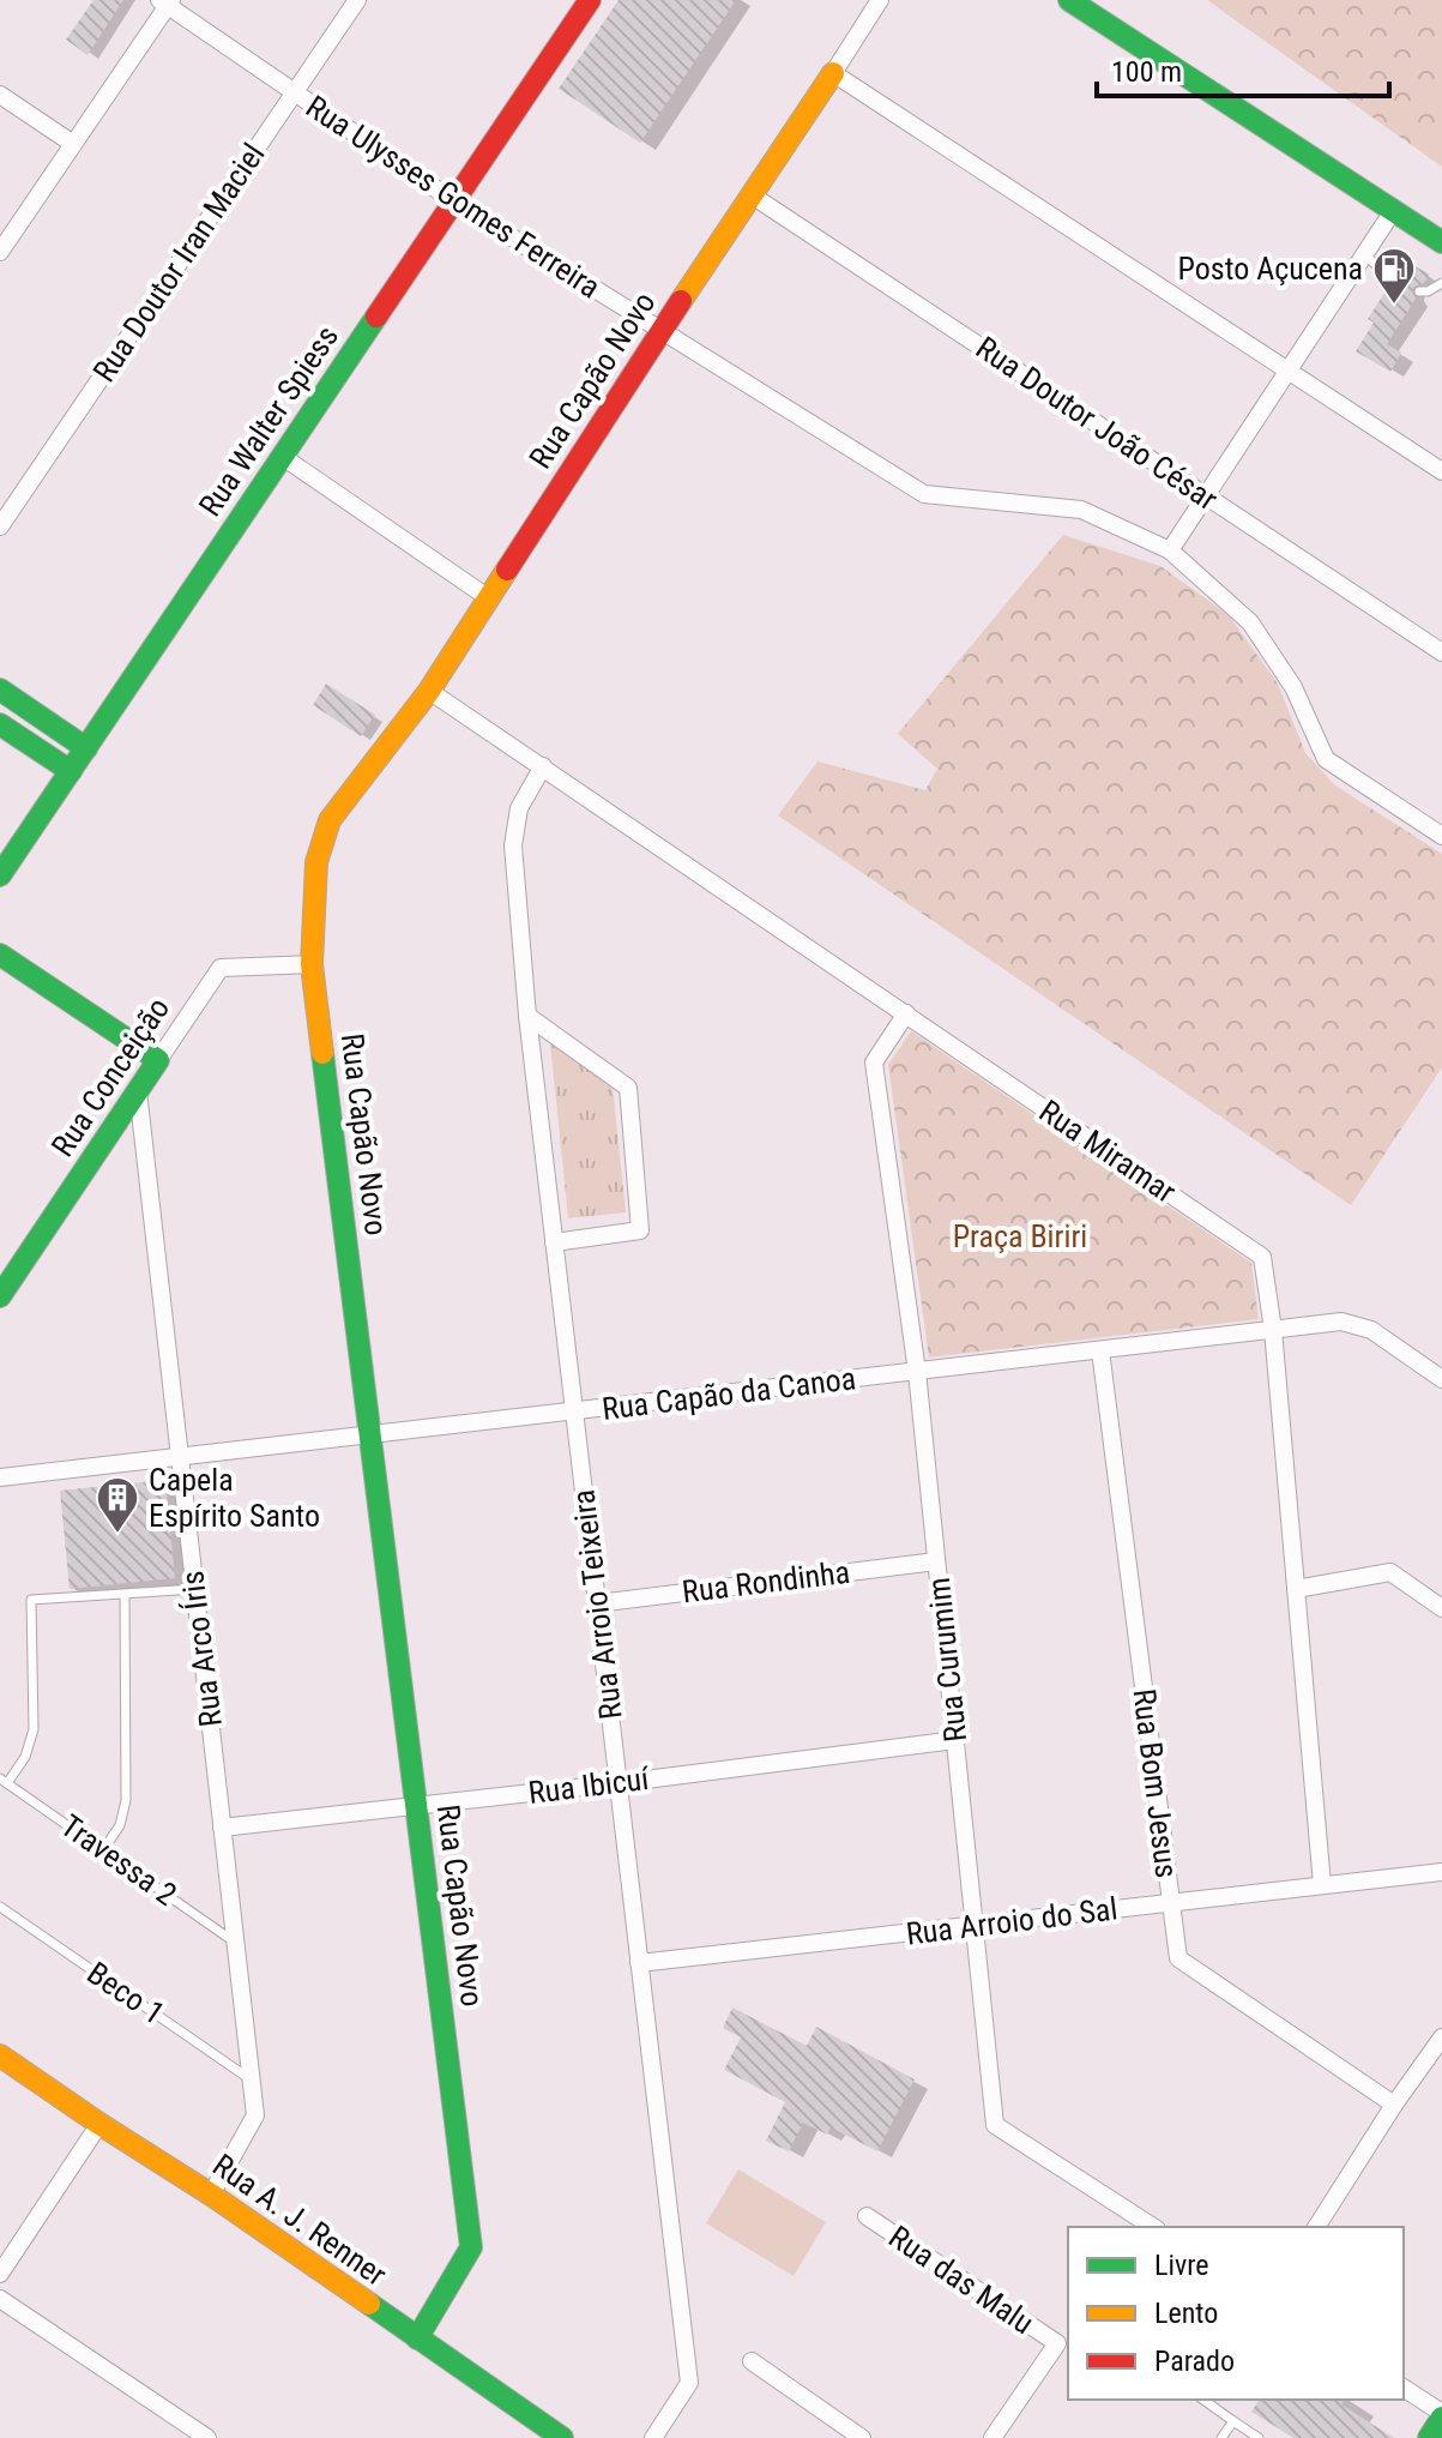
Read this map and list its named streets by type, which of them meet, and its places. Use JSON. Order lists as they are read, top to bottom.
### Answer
{
  "streets": {
    "street": [
      "Rua Ulysses Gomes Ferreira",
      "Rua Doutor Iran Maciel",
      "Rua Capão Novo",
      "Rua Walter Spiess",
      "Rua Doutor João César",
      "Rua Conceição",
      "Rua Miramar",
      "Rua Capão da Canoa",
      "Rua Rondinha",
      "Rua Arroio Teixeira",
      "Rua Arco Íris",
      "Rua Curumim",
      "Rua Bom Jesus",
      "Rua Ibicuí",
      "Rua Arroio do Sal",
      "Rua A. J. Renner",
      "Rua das Malu"
    ],
    "lane": ["Travessa 2", "Beco 1"]
  },
  "crossings": [
    ["Rua Ulysses Gomes Ferreira", "Rua Doutor Iran Maciel"],
    ["Rua Ulysses Gomes Ferreira", "Rua Capão Novo"],
    ["Rua Ulysses Gomes Ferreira", "Rua Walter Spiess"],
    ["Rua Capão Novo", "Rua Doutor João César"],
    ["Rua Capão Novo", "Rua Conceição"],
    ["Rua Capão Novo", "Rua Miramar"],
    ["Rua Capão Novo", "Rua Capão da Canoa"],
    ["Rua Capão Novo", "Rua Ibicuí"],
    ["Rua Capão Novo", "Rua A. J. Renner"],
    ["Rua Conceição", "Rua Arco Íris"],
    ["Rua Miramar", "Rua Capão da Canoa"],
    ["Rua Miramar", "Rua Arroio Teixeira"],
    ["Rua Miramar", "Rua Curumim"],
    ["Rua Miramar", "Rua Arroio do Sal"],
    ["Rua Capão da Canoa", "Rua Arroio Teixeira"],
    ["Rua Capão da Canoa", "Rua Arco Íris"],
    ["Rua Capão da Canoa", "Rua Curumim"],
    ["Rua Capão da Canoa", "Rua Bom Jesus"],
    ["Rua Rondinha", "Rua Arroio Teixeira"],
    ["Rua Rondinha", "Rua Curumim"],
    ["Rua Arroio Teixeira", "Rua Ibicuí"],
    ["Rua Arroio Teixeira", "Rua Arroio do Sal"],
    ["Rua Arco Íris", "Rua Ibicuí"],
    ["Rua Arco Íris", "Travessa 2"],
    ["Rua Arco Íris", "Beco 1"],
    ["Rua Arco Íris", "Rua A. J. Renner"],
    ["Rua Curumim", "Rua Ibicuí"],
    ["Rua Curumim", "Rua Arroio do Sal"],
    ["Rua Bom Jesus", "Rua Arroio do Sal"]
  ],
  "parks": ["Praça Biriri"],
  "places": {
    "fuel station": ["Posto Açucena"],
    "building": ["Capela Espírito Santo"]
  },
  "legend": ["Livre", "Lento", "Parado"],
  "scale_bar": "100 m"
}
